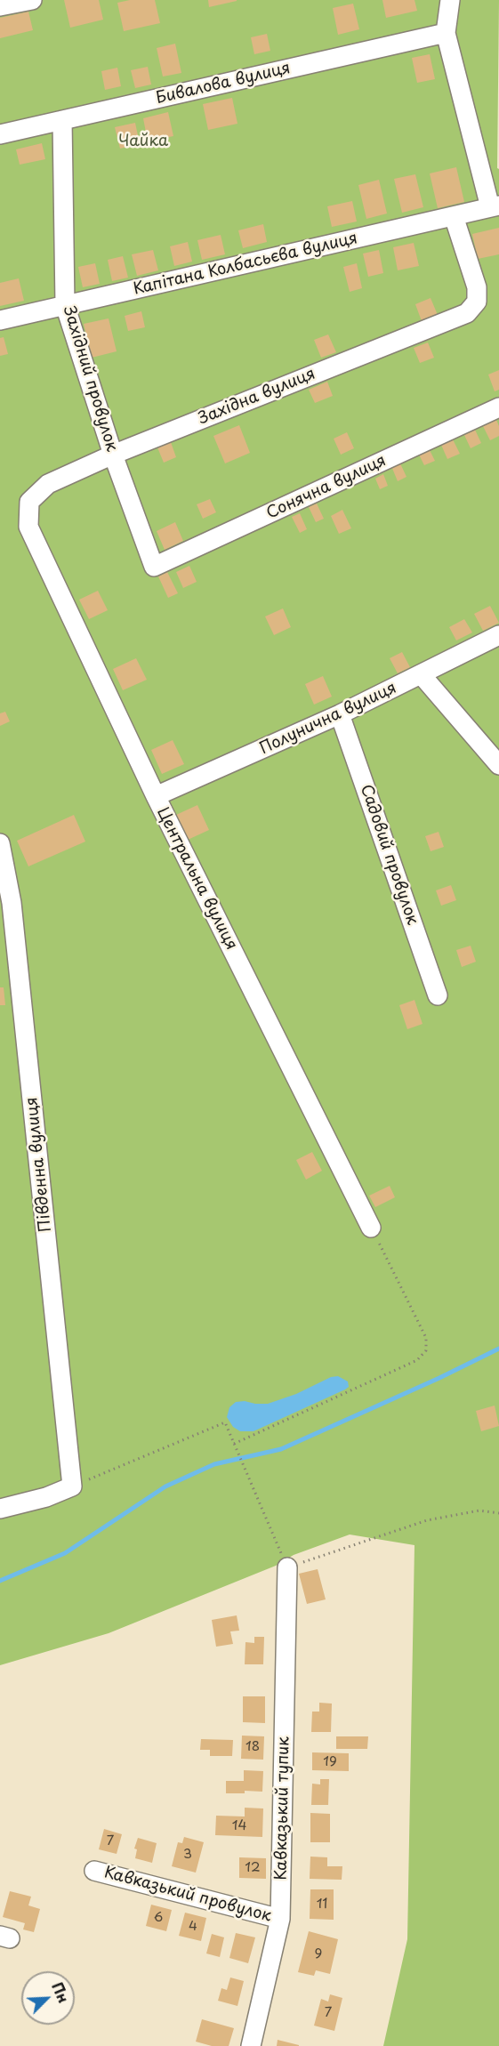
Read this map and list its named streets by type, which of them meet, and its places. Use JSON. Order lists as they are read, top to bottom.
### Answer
{
  "streets": {
    "street": [
      "Бивалова вулиця",
      "Капітана Колбасьєва вулиця",
      "Західний провулок",
      "Західна вулиця",
      "Сонячна вулиця",
      "Полунична вулиця",
      "Садовий провулок",
      "Центральна вулиця",
      "Південна вулиця",
      "Кавказький тупик",
      "Кавказький провулок"
    ]
  },
  "crossings": [
    ["Бивалова вулиця", "Західний провулок"],
    ["Капітана Колбасьєва вулиця", "Західний провулок"],
    ["Капітана Колбасьєва вулиця", "Західна вулиця"],
    ["Західний провулок", "Західна вулиця"],
    ["Західний провулок", "Сонячна вулиця"],
    ["Західна вулиця", "Центральна вулиця"],
    ["Полунична вулиця", "Садовий провулок"],
    ["Полунична вулиця", "Центральна вулиця"],
    ["Кавказький тупик", "Кавказький провулок"]
  ],
  "parks": ["Чайка"],
  "house_numbers": [
    "18",
    "19",
    "14",
    "7",
    "3",
    "12",
    "11",
    "6",
    "4",
    "9",
    "7"
  ],
  "north": "top right"
}
